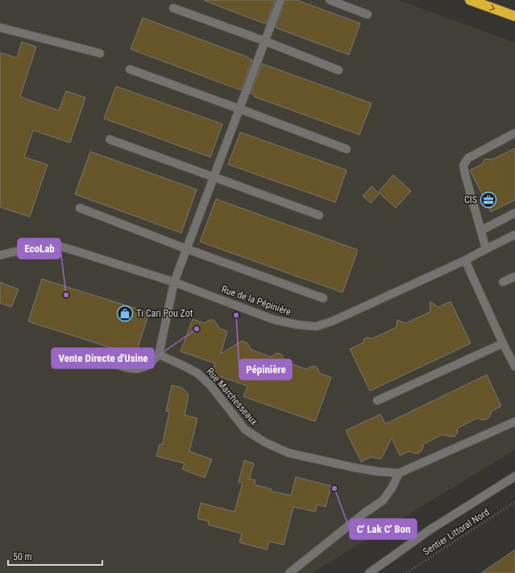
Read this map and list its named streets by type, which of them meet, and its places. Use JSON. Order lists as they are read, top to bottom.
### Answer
{
  "streets": {
    "street": ["Rue de la Pépinière", "Rue Marchesseaux"],
    "path": ["Sentier Littoral Nord"]
  },
  "places": {
    "office": ["CIS"],
    "other": [
      "EcoLab",
      "Pépinière",
      "Vente Directe d'Usine",
      "C' Lak C' Bon"
    ],
    "shop": ["Ti Cari Pou Zot"]
  },
  "scale_bar": "50 m"
}
